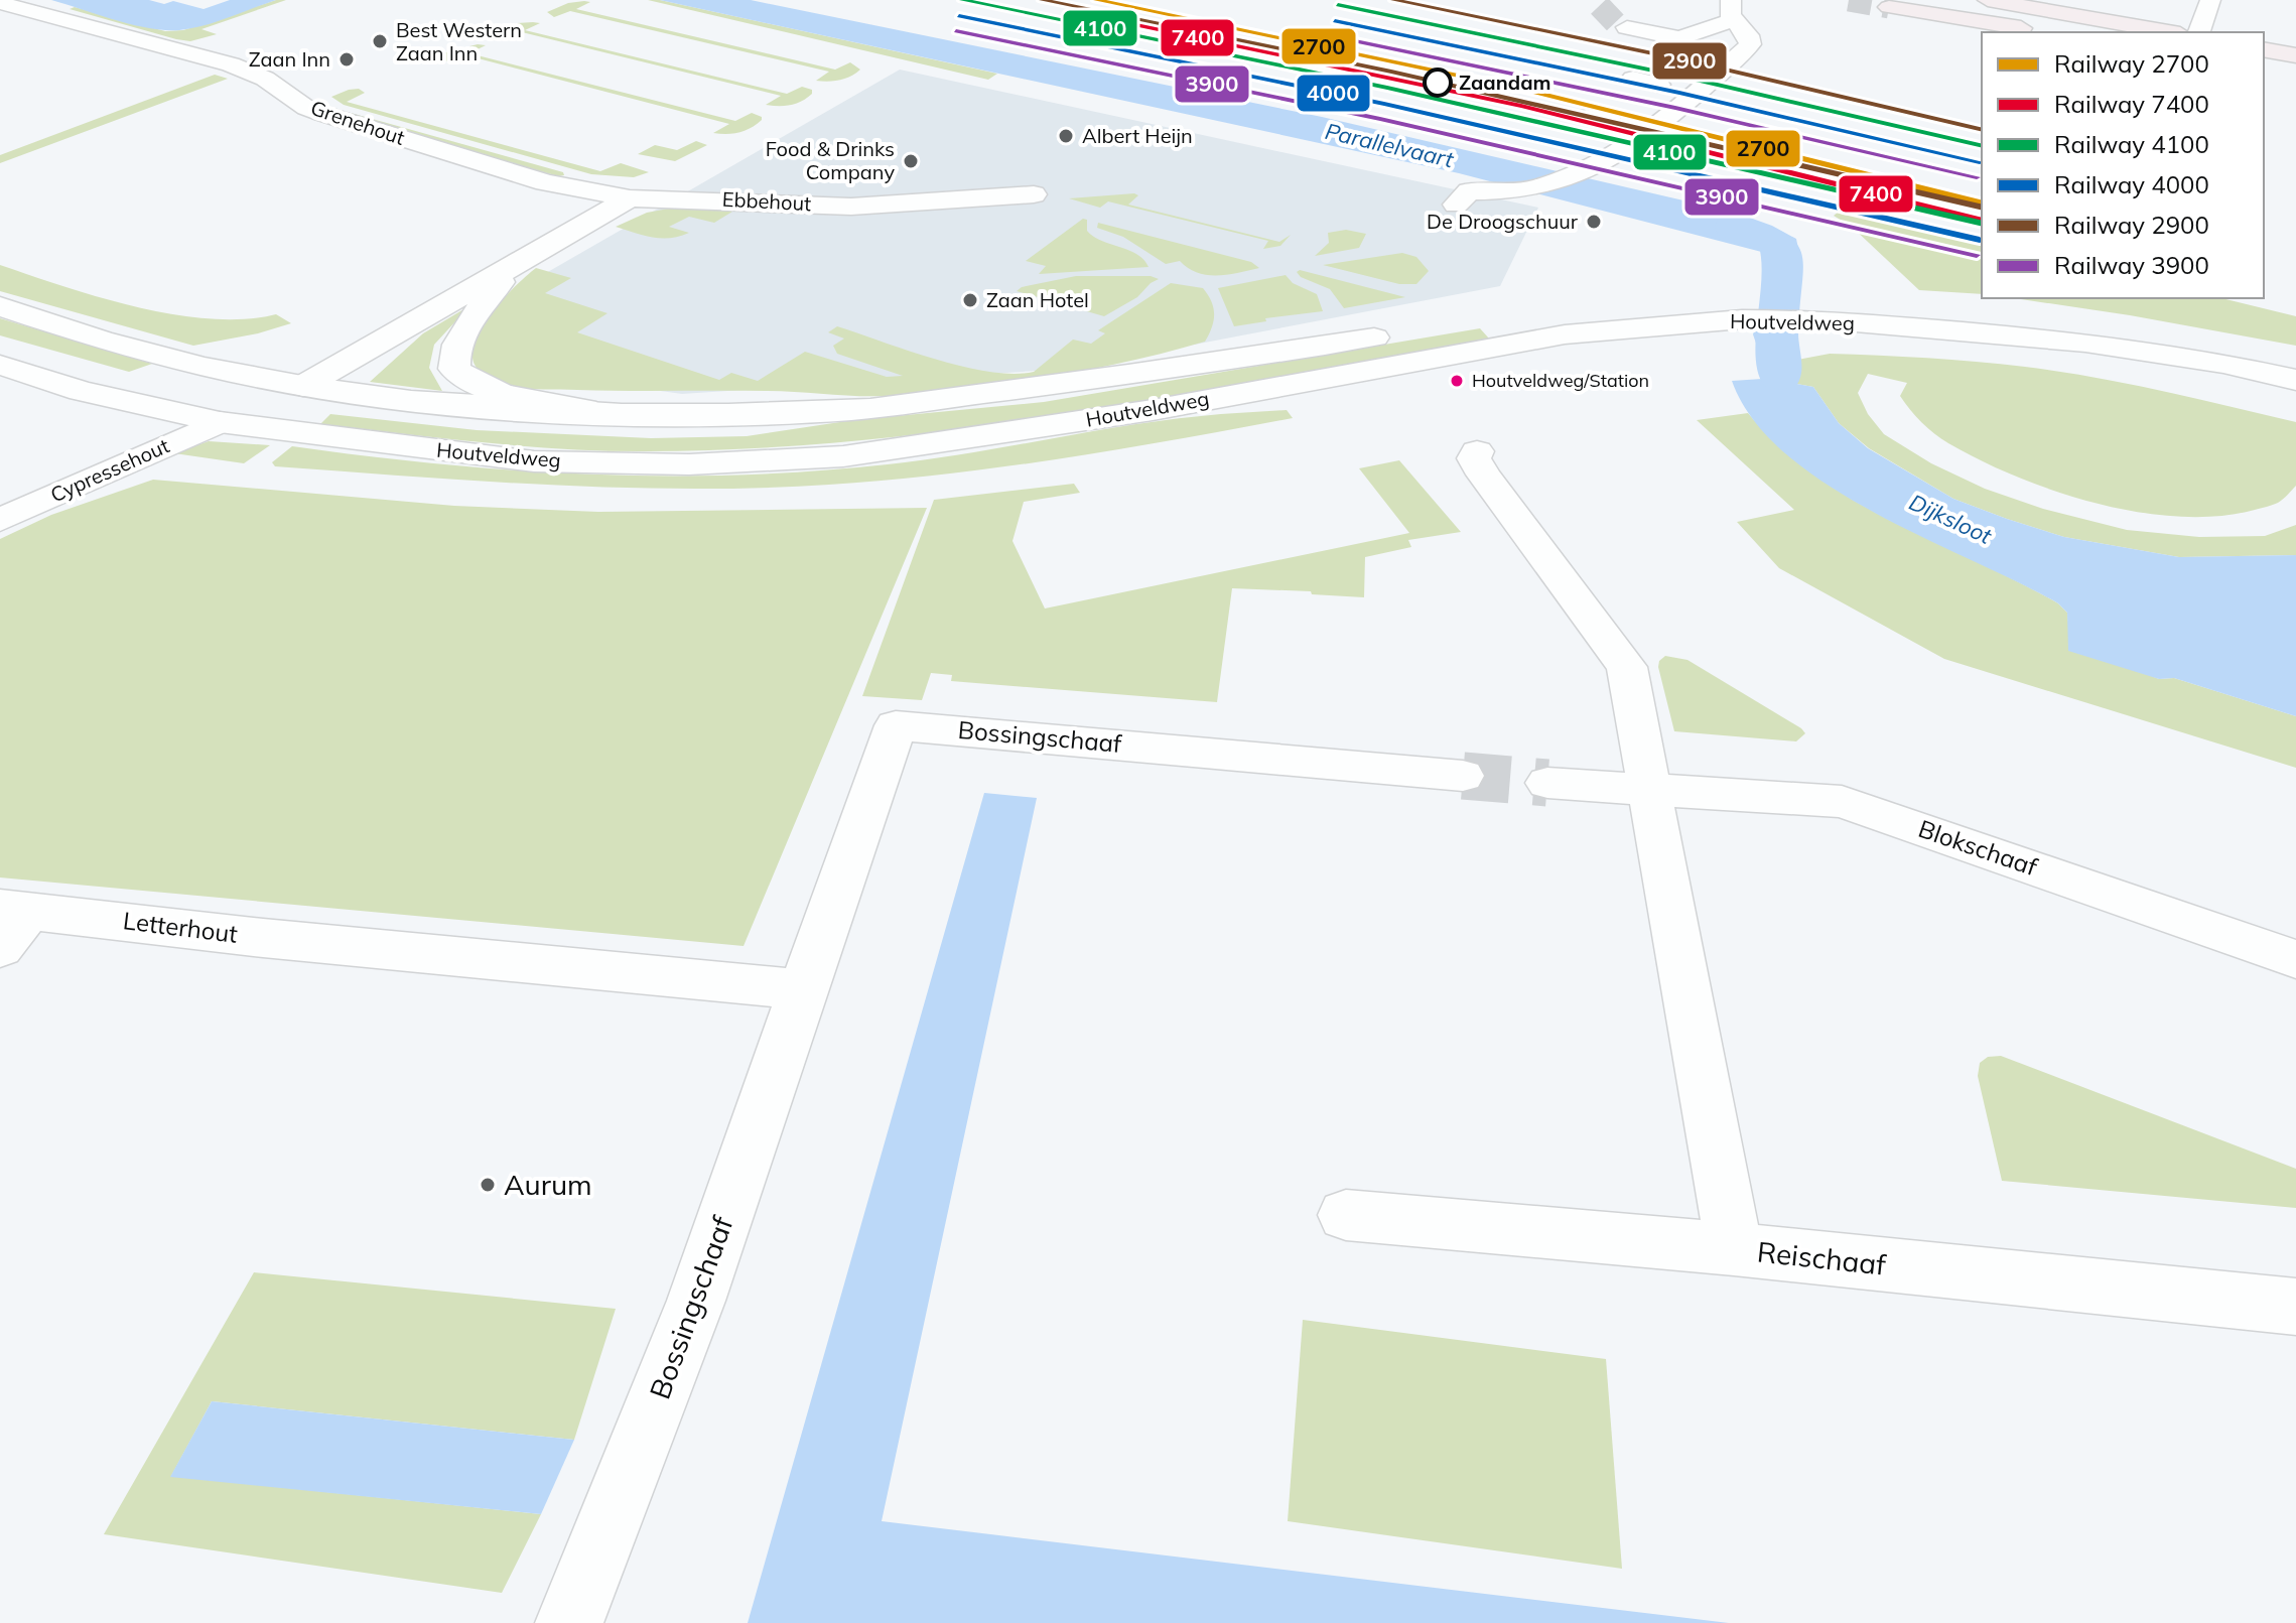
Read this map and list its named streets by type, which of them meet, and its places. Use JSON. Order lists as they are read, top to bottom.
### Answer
{
  "streets": {
    "street": [
      "Grenehout",
      "Ebbehout",
      "Houtveldweg",
      "Cypressehout",
      "Bossingschaaf",
      "Blokschaaf",
      "Letterhout",
      "Reischaaf"
    ]
  },
  "crossings": [
    ["Grenehout", "Ebbehout"],
    ["Houtveldweg", "Cypressehout"],
    ["Bossingschaaf", "Letterhout"]
  ],
  "water": ["Parallelvaart", "Dijksloot"],
  "places": [
    "Best Western Zaan Inn",
    "Zaan Inn",
    "Zaandam",
    "Albert Heijn",
    "Food & Drinks Company",
    "De Droogschuur",
    "Zaan Hotel",
    "Houtveldweg/Station",
    "Aurum"
  ],
  "lines": [
    "rail line 2700",
    "rail line 4100",
    "rail line 2900",
    "rail line 7400",
    "rail line 4000",
    "rail line 3900"
  ],
  "legend": [
    "Railway 2700",
    "Railway 7400",
    "Railway 4100",
    "Railway 4000",
    "Railway 2900",
    "Railway 3900"
  ]
}
